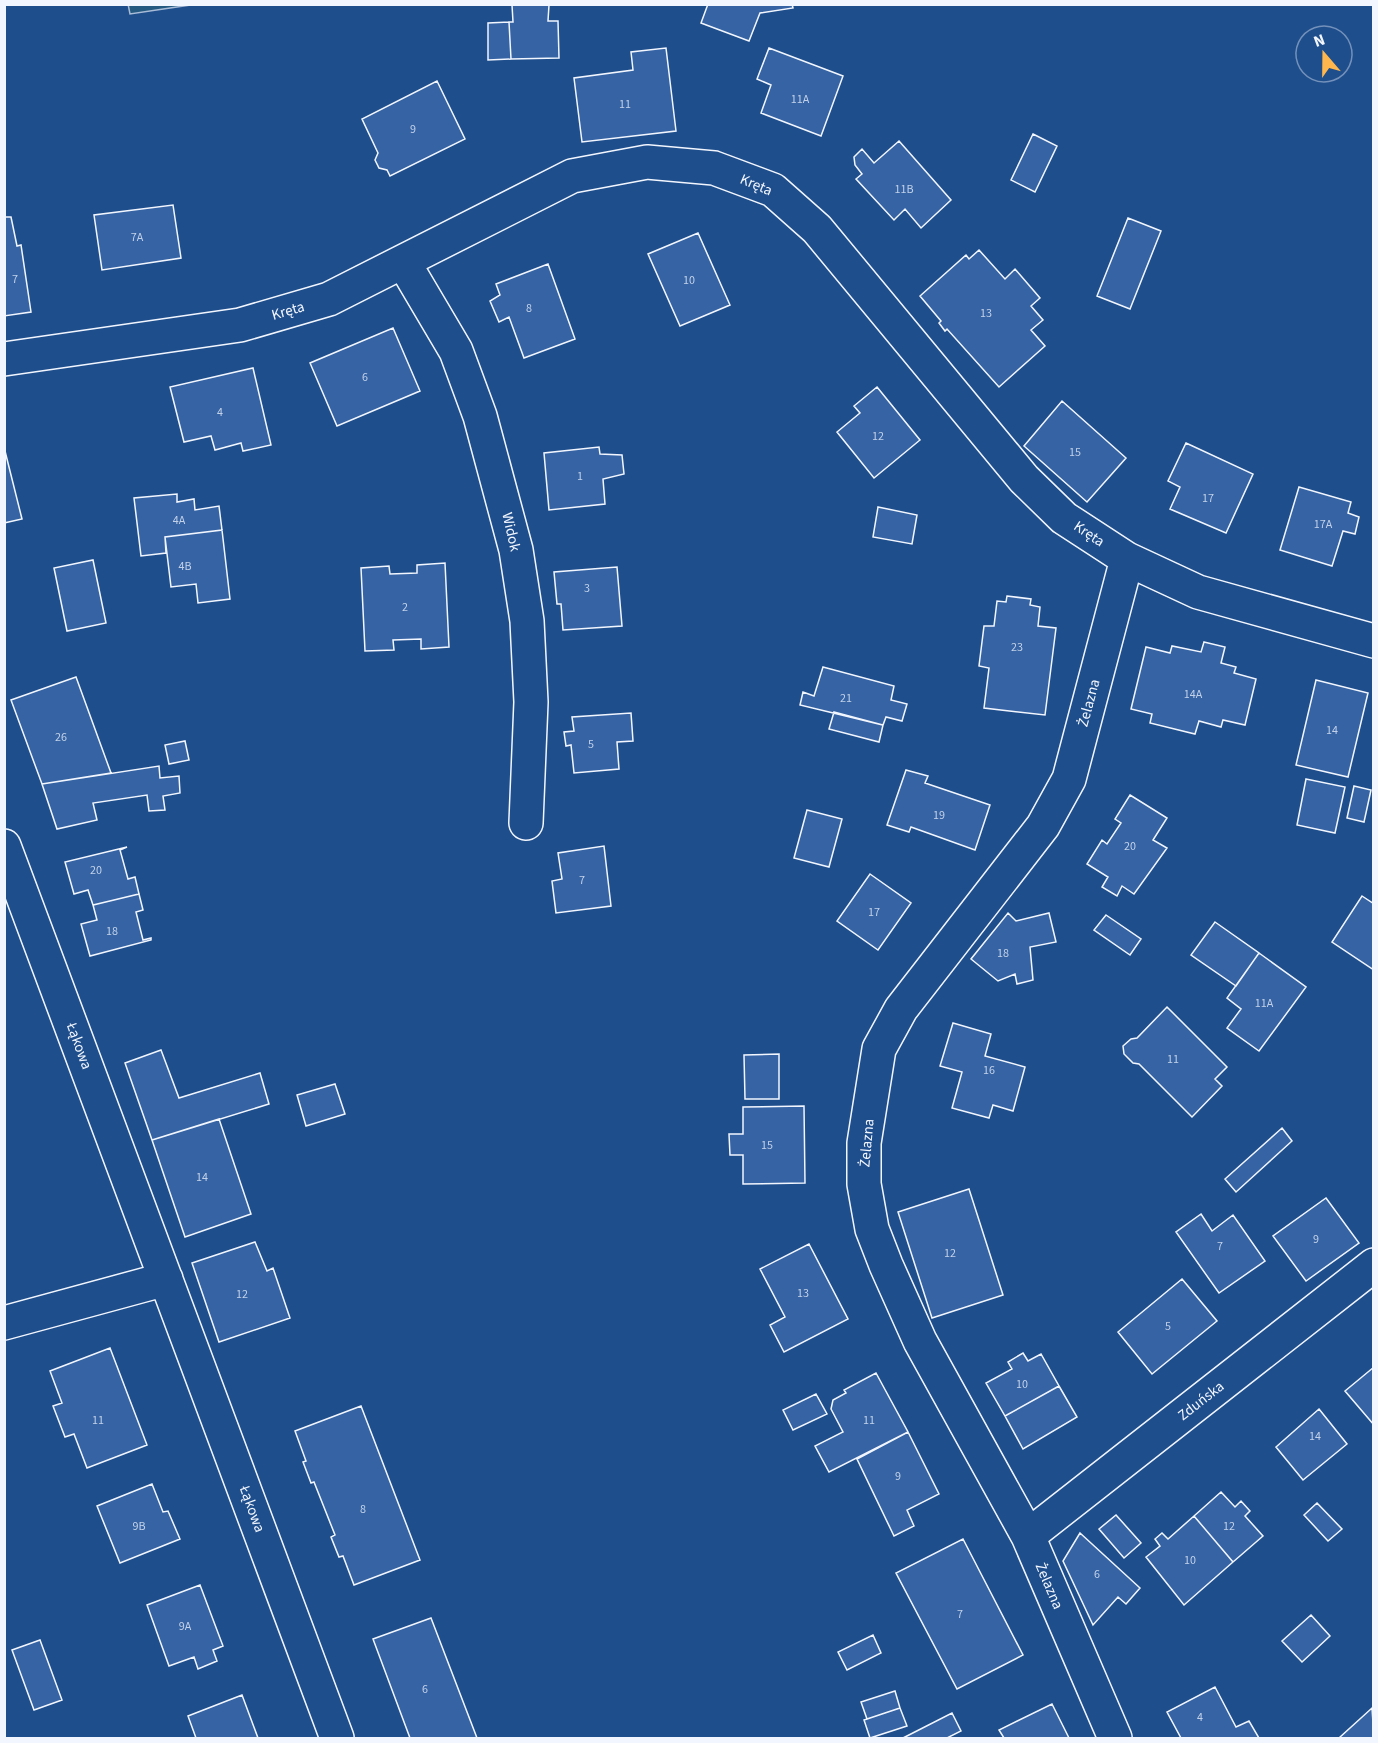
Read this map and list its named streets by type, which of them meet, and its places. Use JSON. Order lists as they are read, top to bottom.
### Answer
{
  "streets": {
    "street": [
      "Kręta",
      "Widok",
      "Żelazna",
      "Łąkowa",
      "Zduńska"
    ]
  },
  "crossings": [
    ["Kręta", "Widok"],
    ["Kręta", "Żelazna"],
    ["Żelazna", "Zduńska"]
  ],
  "house_numbers": [
    "11A",
    "11",
    "9",
    "11B",
    "7A",
    "7",
    "10",
    "8",
    "13",
    "6",
    "4",
    "12",
    "15",
    "1",
    "17",
    "4A",
    "17A",
    "4B",
    "3",
    "2",
    "23",
    "14A",
    "21",
    "14",
    "26",
    "5",
    "19",
    "20",
    "20",
    "7",
    "17",
    "18",
    "18",
    "11A",
    "11",
    "16",
    "15",
    "14",
    "9",
    "7",
    "12",
    "13",
    "12",
    "5",
    "10",
    "11",
    "11",
    "14",
    "9",
    "8",
    "9B",
    "12",
    "10",
    "6",
    "7",
    "9A",
    "6",
    "4"
  ],
  "north": "top"
}
